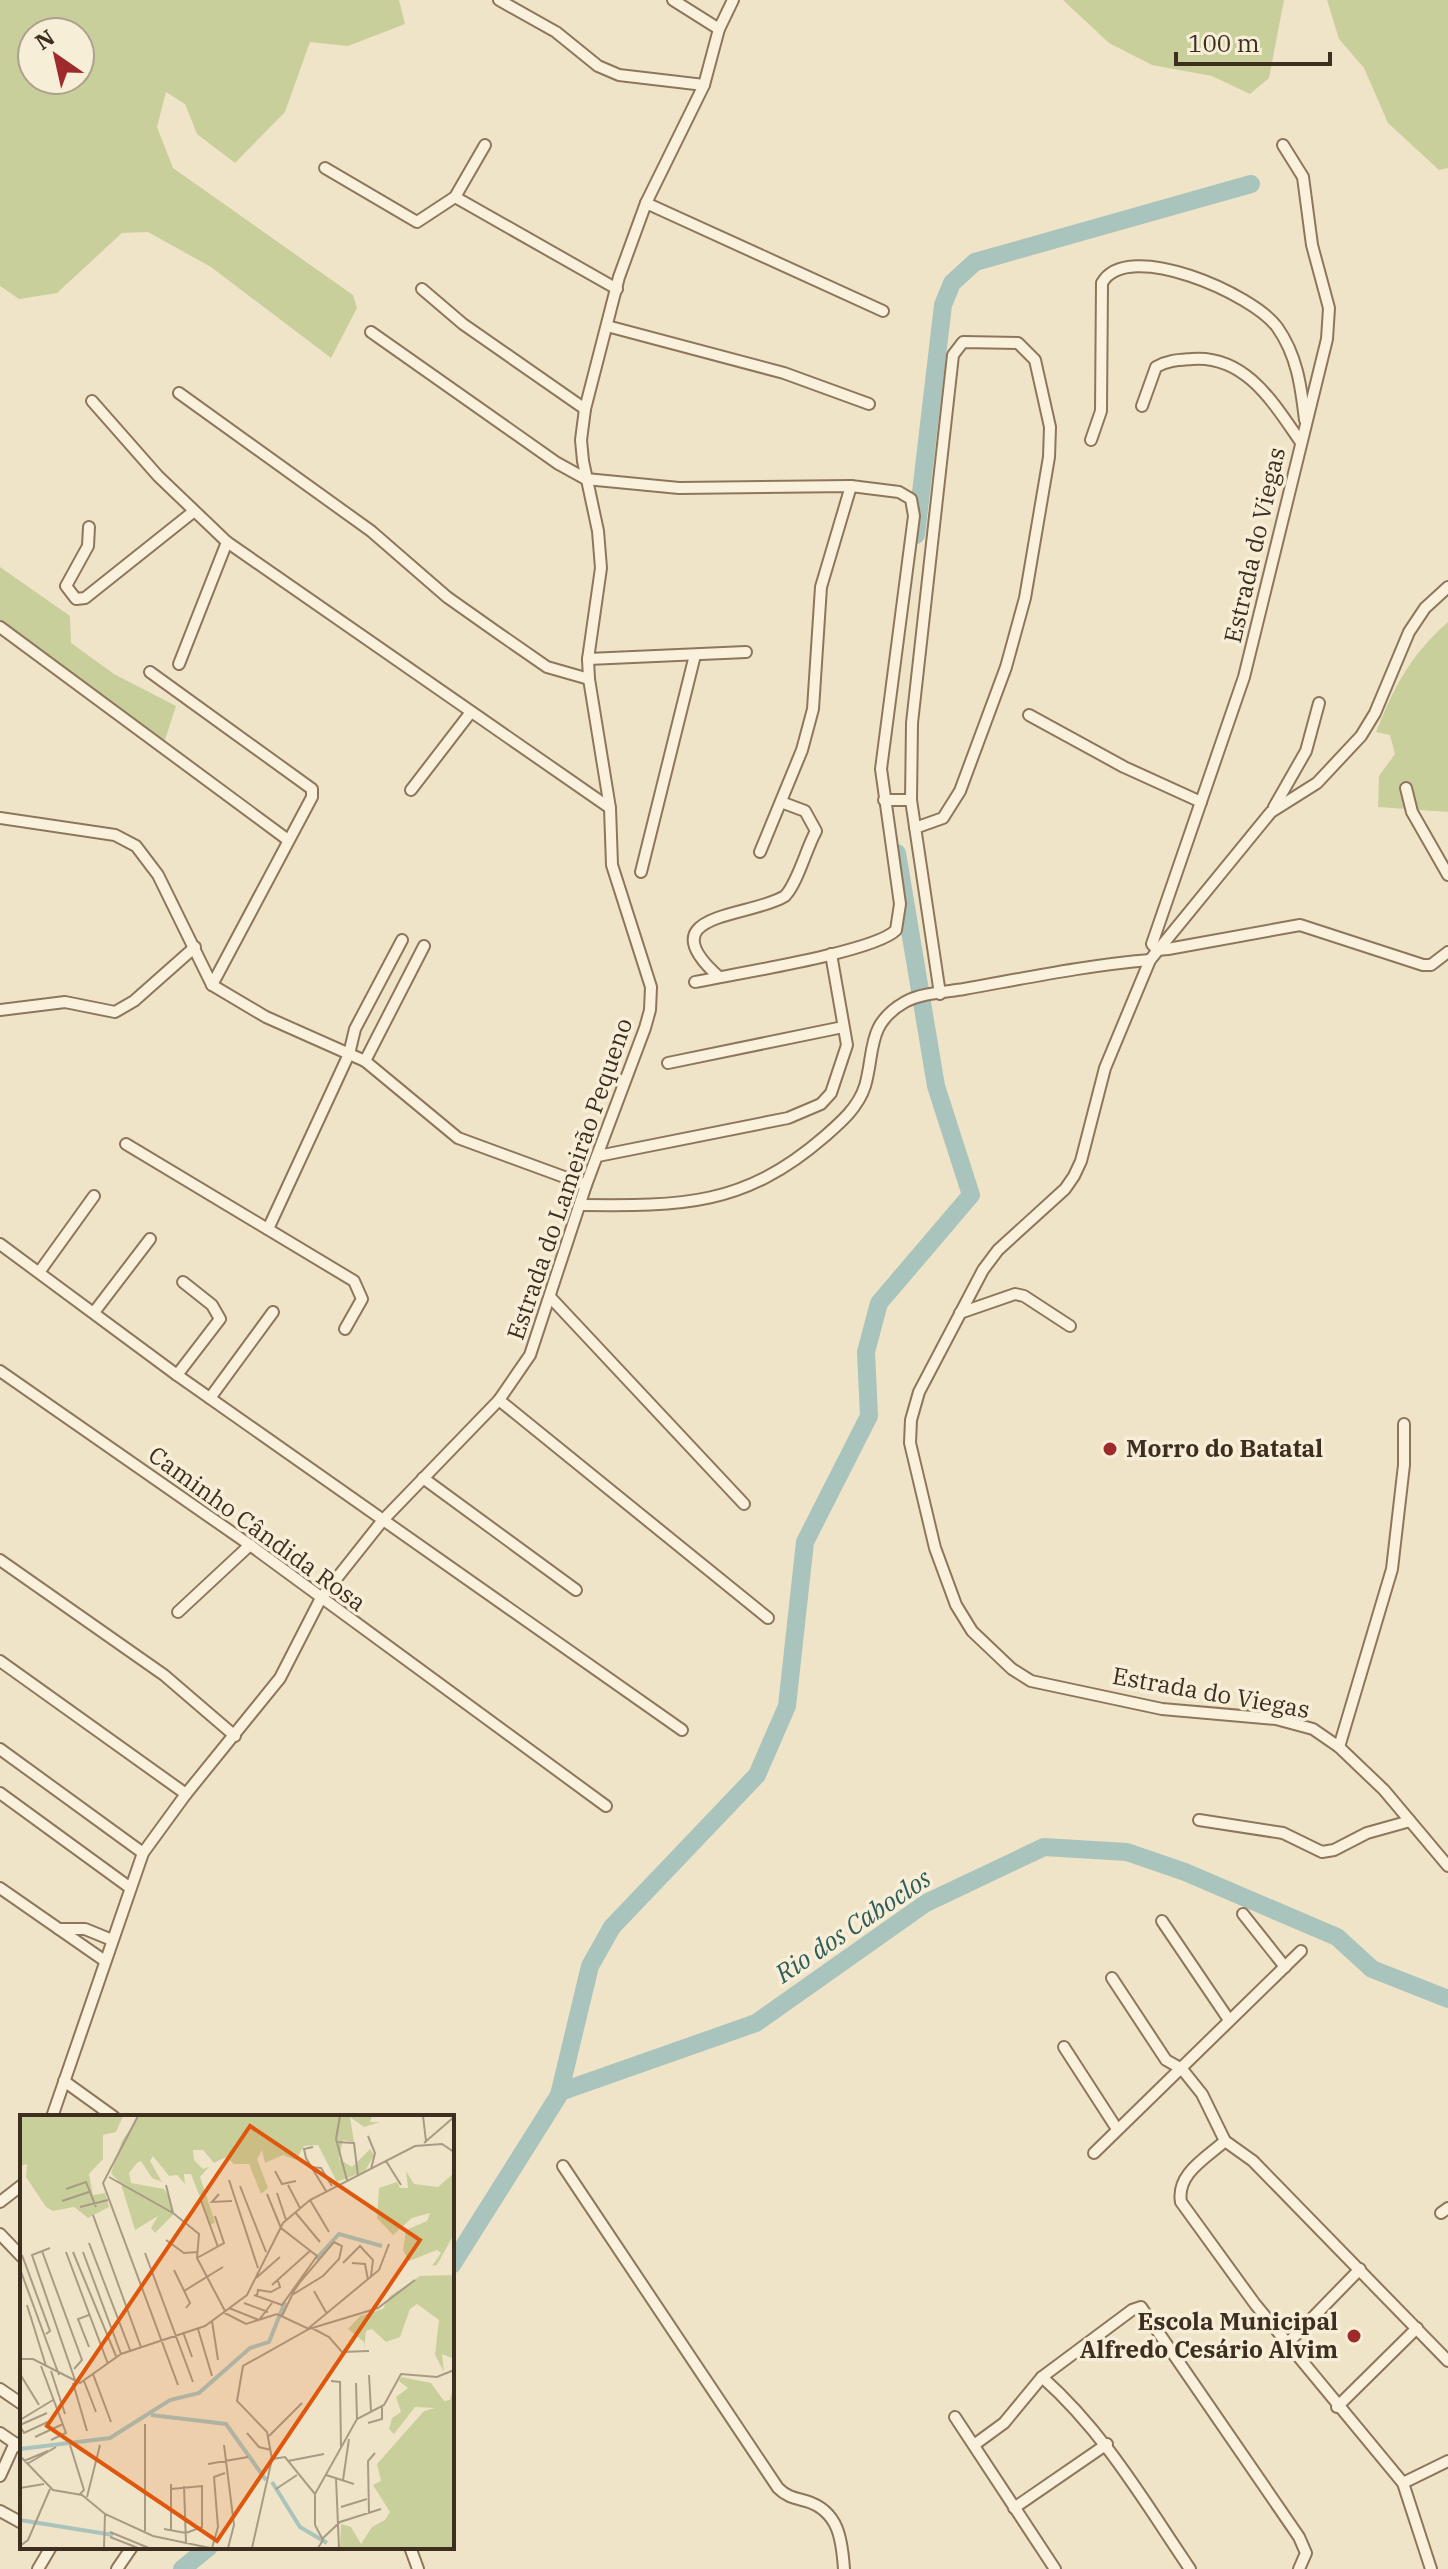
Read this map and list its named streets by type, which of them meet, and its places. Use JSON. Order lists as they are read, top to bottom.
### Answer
{
  "streets": {
    "street": ["Estrada do Viegas", "Estrada do Lameirão Pequeno", "Caminho Cândida Rosa"]
  },
  "crossings": [
    ["Estrada do Lameirão Pequeno", "Caminho Cândida Rosa"]
  ],
  "water": ["Rio dos Caboclos"],
  "places": ["Morro do Batatal", "Escola Municipal Alfredo Cesário Alvim"],
  "scale_bar": "100 m",
  "north": "top left"
}
